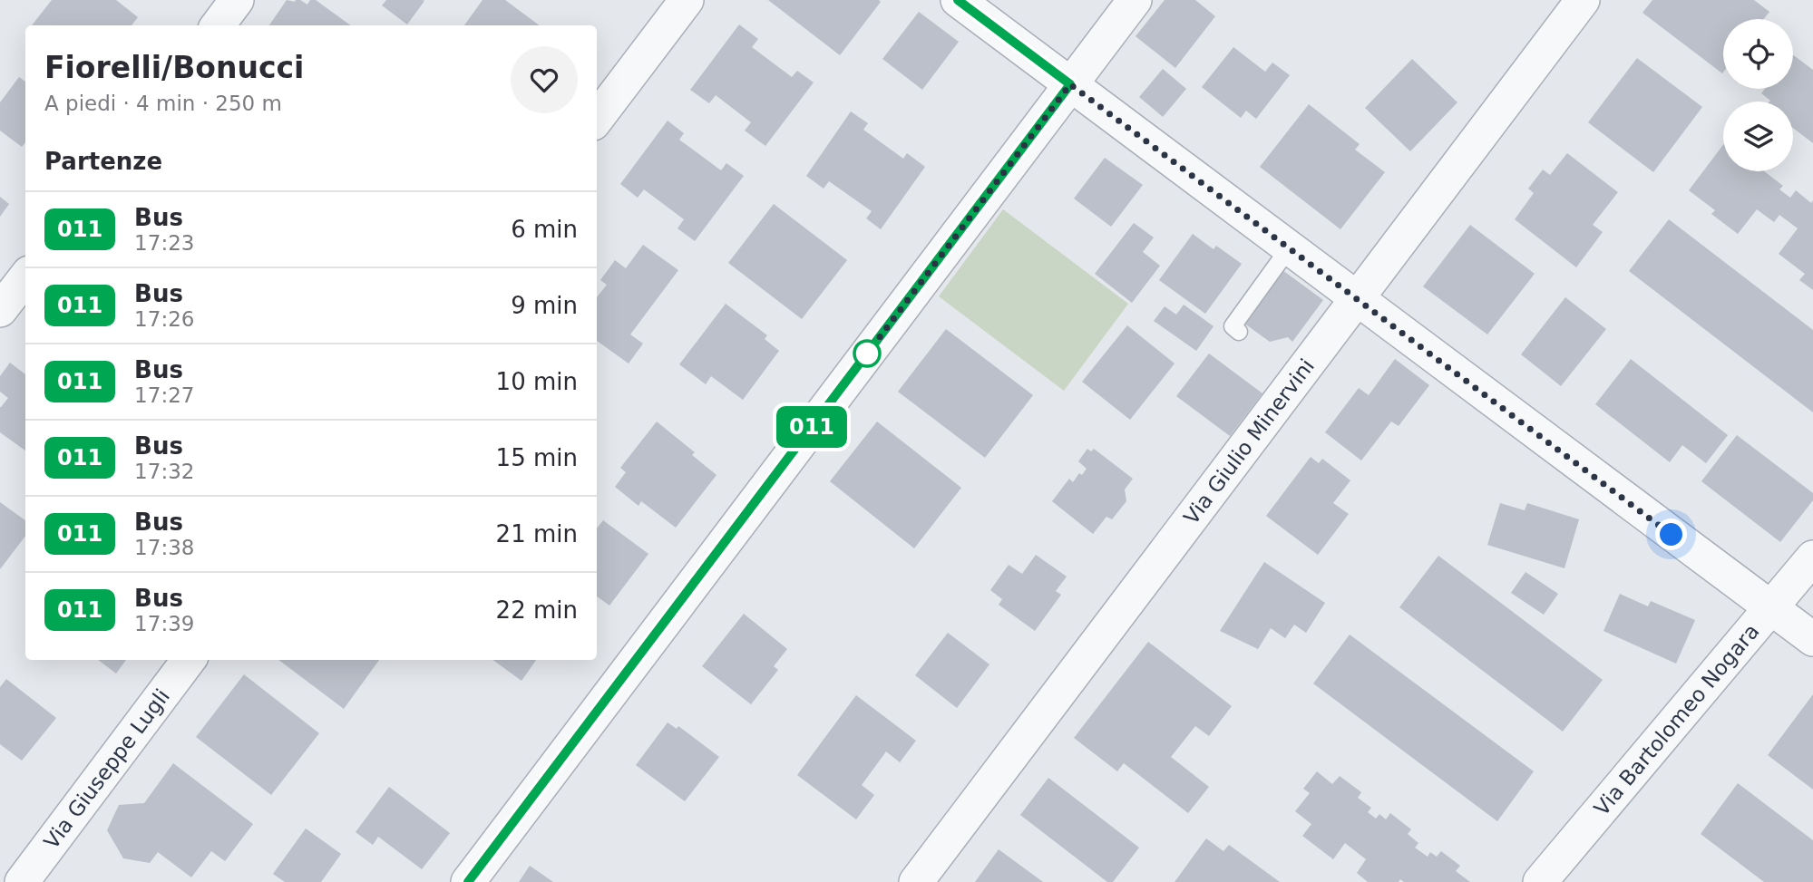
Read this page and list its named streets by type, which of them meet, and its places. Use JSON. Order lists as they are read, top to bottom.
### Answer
{
  "streets": {
    "street": ["Via Giulio Minervini", "Via Bartolomeo Nogara", "Via Giuseppe Lugli"]
  },
  "lines": ["bus line 011"],
  "page": {
    "on_map": "011",
    "heading": [
      ["Fiorelli/Bonucci", "A piedi · 4 min · 250 m"],
      "Partenze"
    ],
    "list": [
      {
        "mark": "011",
        "name": "Bus",
        "note": "17:23",
        "value": "6 min"
      },
      {
        "mark": "011",
        "name": "Bus",
        "note": "17:26",
        "value": "9 min"
      },
      {
        "mark": "011",
        "name": "Bus",
        "note": "17:27",
        "value": "10 min"
      },
      {
        "mark": "011",
        "name": "Bus",
        "note": "17:32",
        "value": "15 min"
      },
      {
        "mark": "011",
        "name": "Bus",
        "note": "17:38",
        "value": "21 min"
      },
      {
        "mark": "011",
        "name": "Bus",
        "note": "17:39",
        "value": "22 min"
      }
    ]
  }
}
